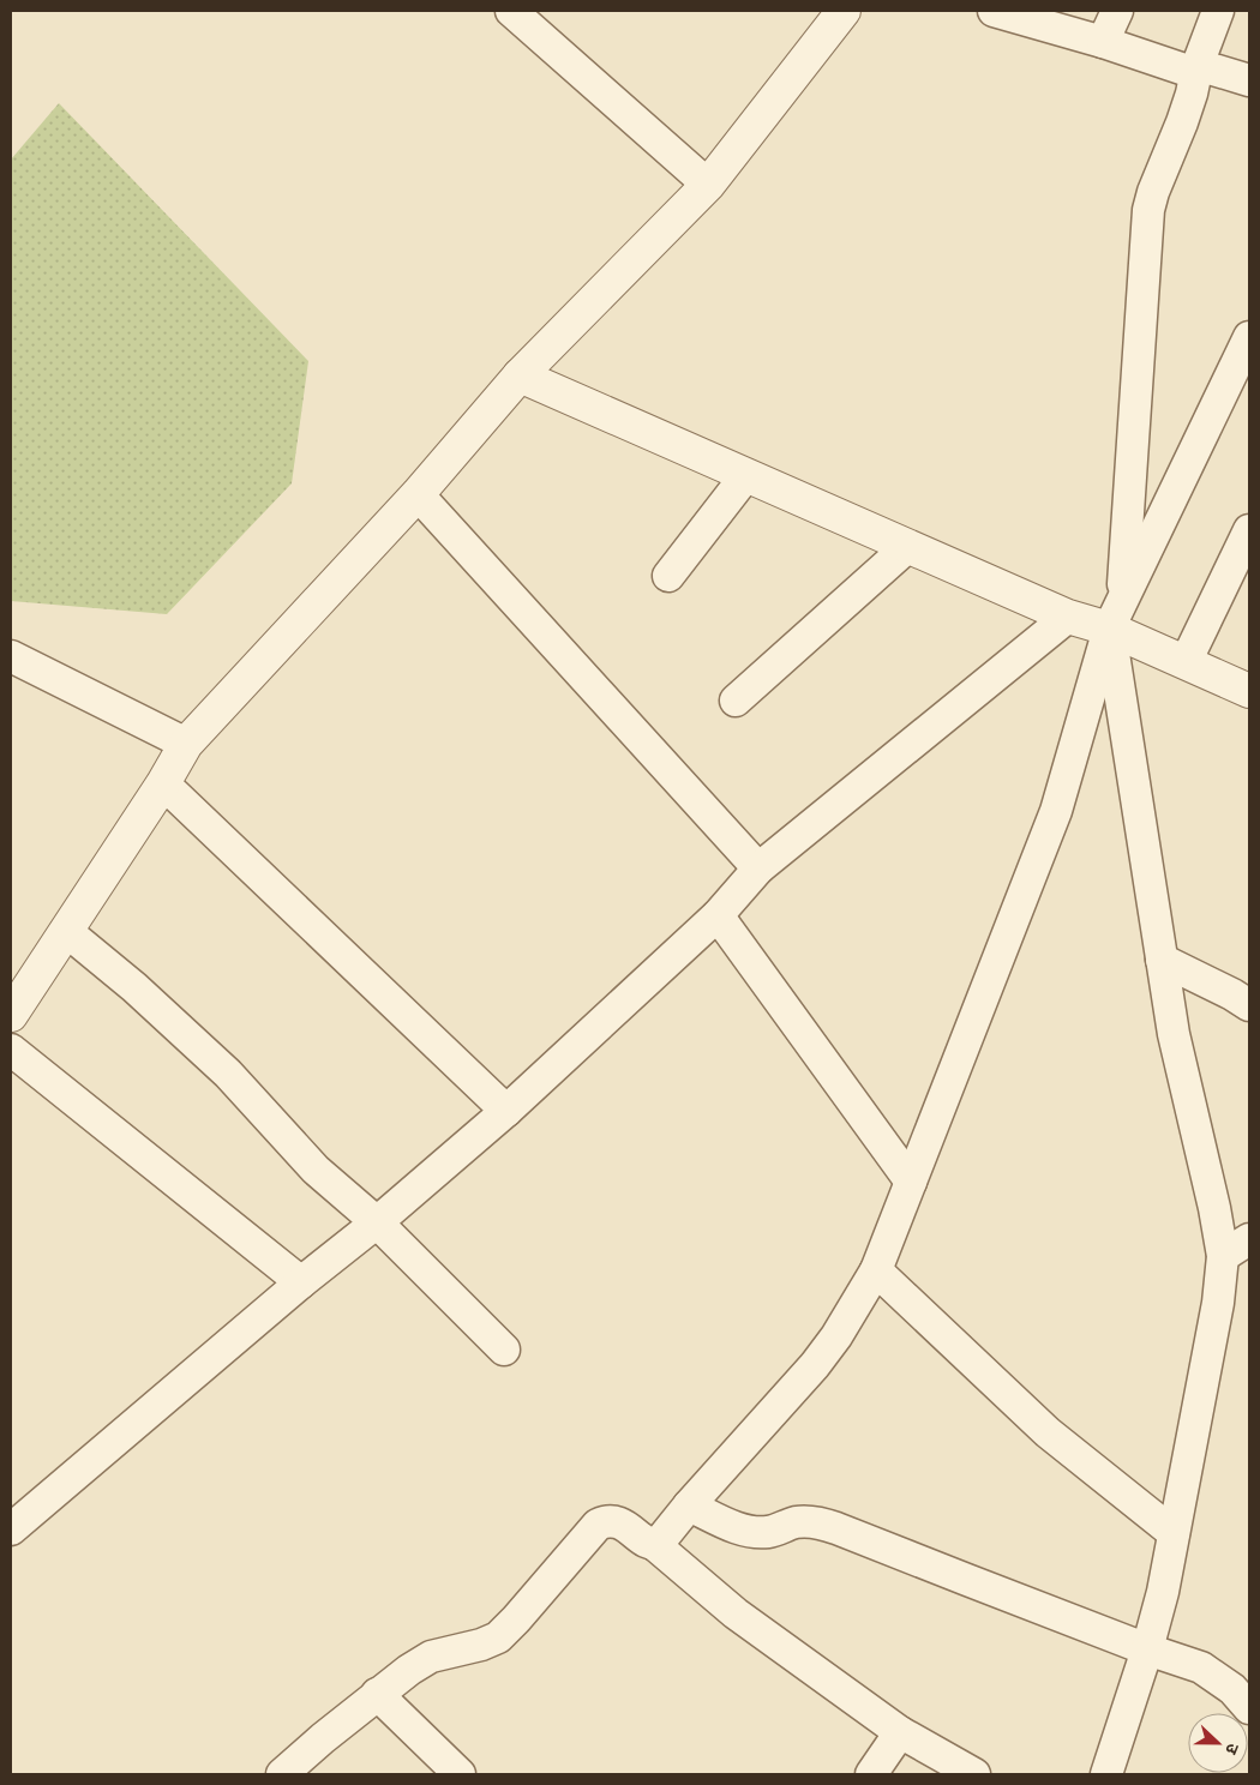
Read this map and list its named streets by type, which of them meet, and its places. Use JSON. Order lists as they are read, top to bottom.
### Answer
{
  "north": "right"
}
